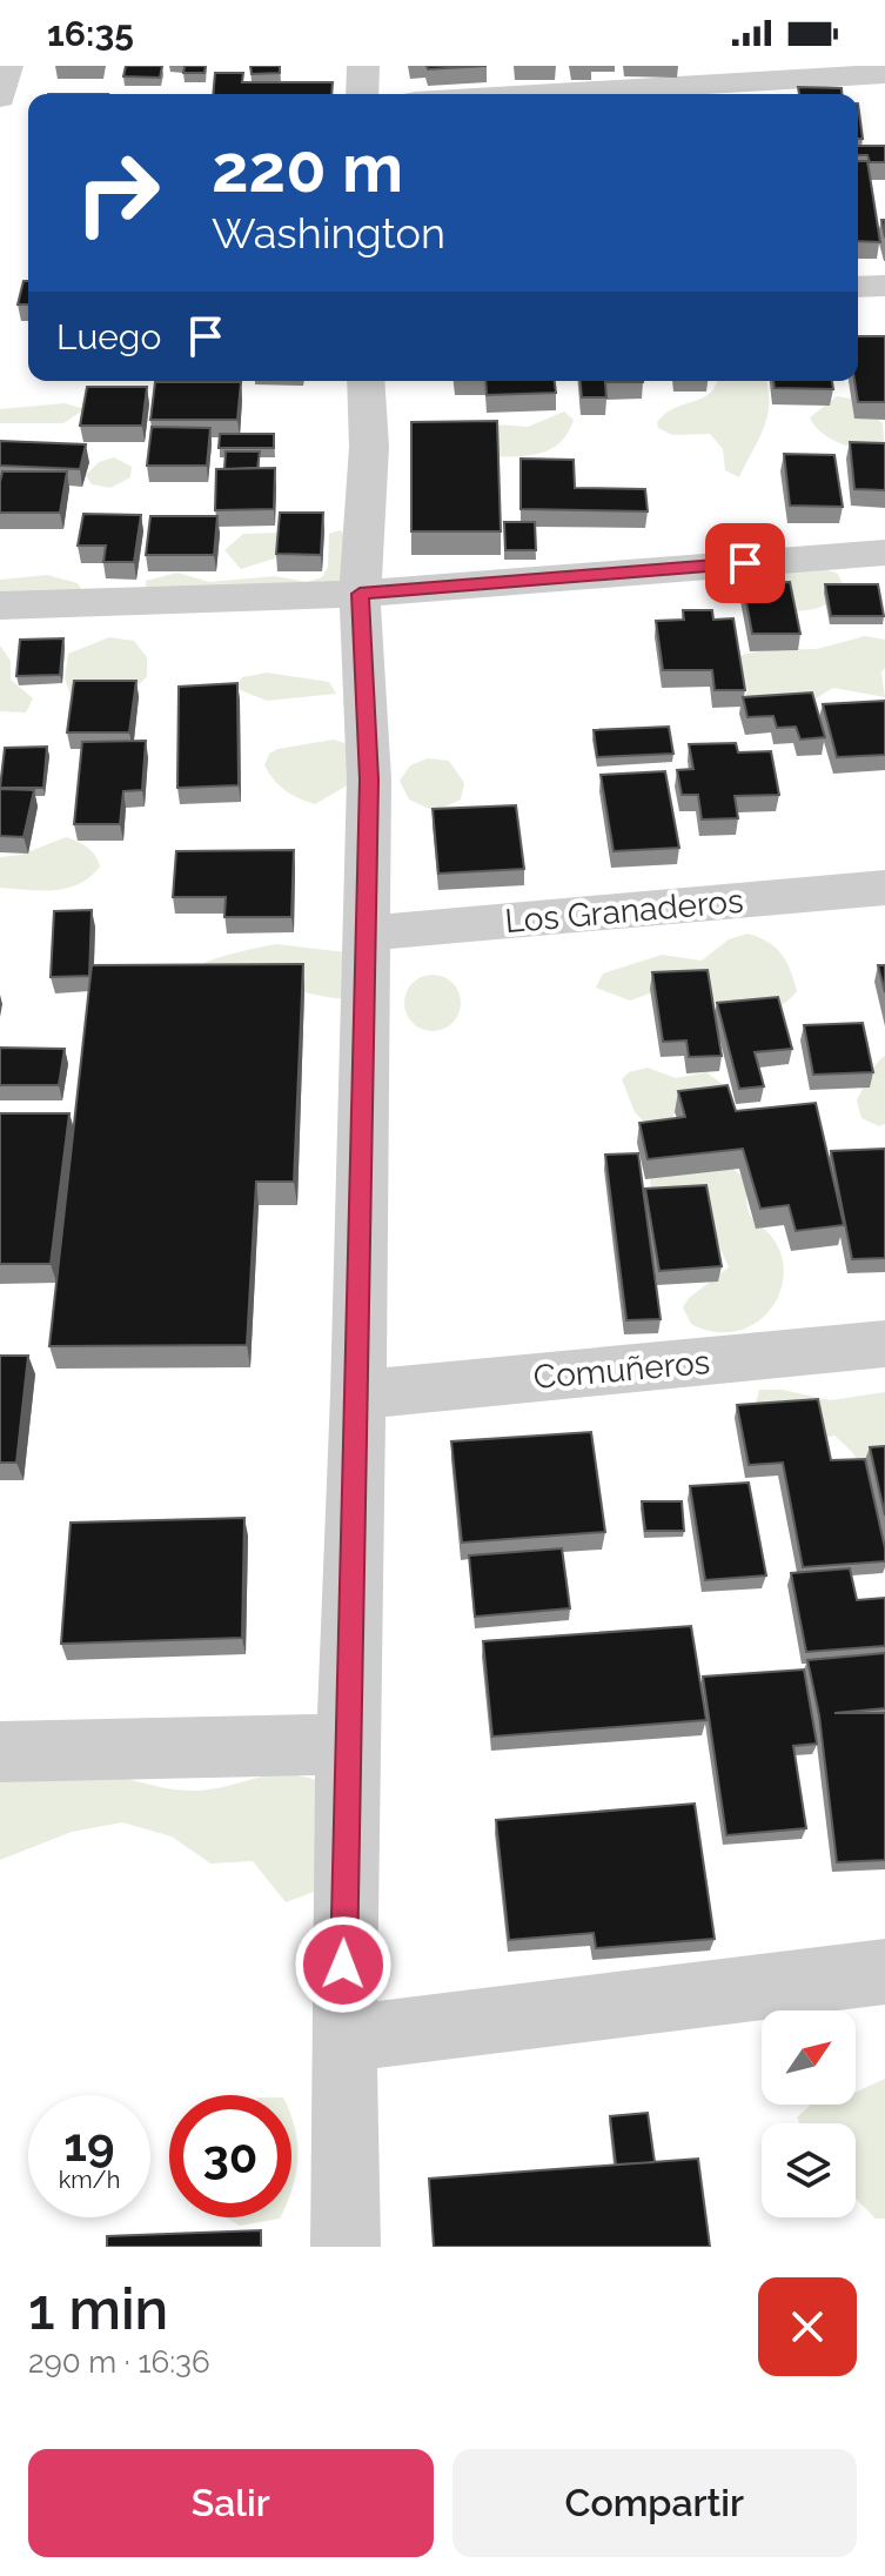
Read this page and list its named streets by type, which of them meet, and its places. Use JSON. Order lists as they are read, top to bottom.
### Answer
{
  "streets": {
    "street": ["Los Granaderos", "Comuñeros"]
  },
  "north": "top right",
  "page": {
    "status": "16:35",
    "turn": ["220 m", "Washington"],
    "then": "Luego",
    "speed": "19 km/h",
    "limit": "30",
    "heading": ["1 min", "290 m · 16:36"],
    "buttons": ["Salir", "Compartir"]
  }
}
